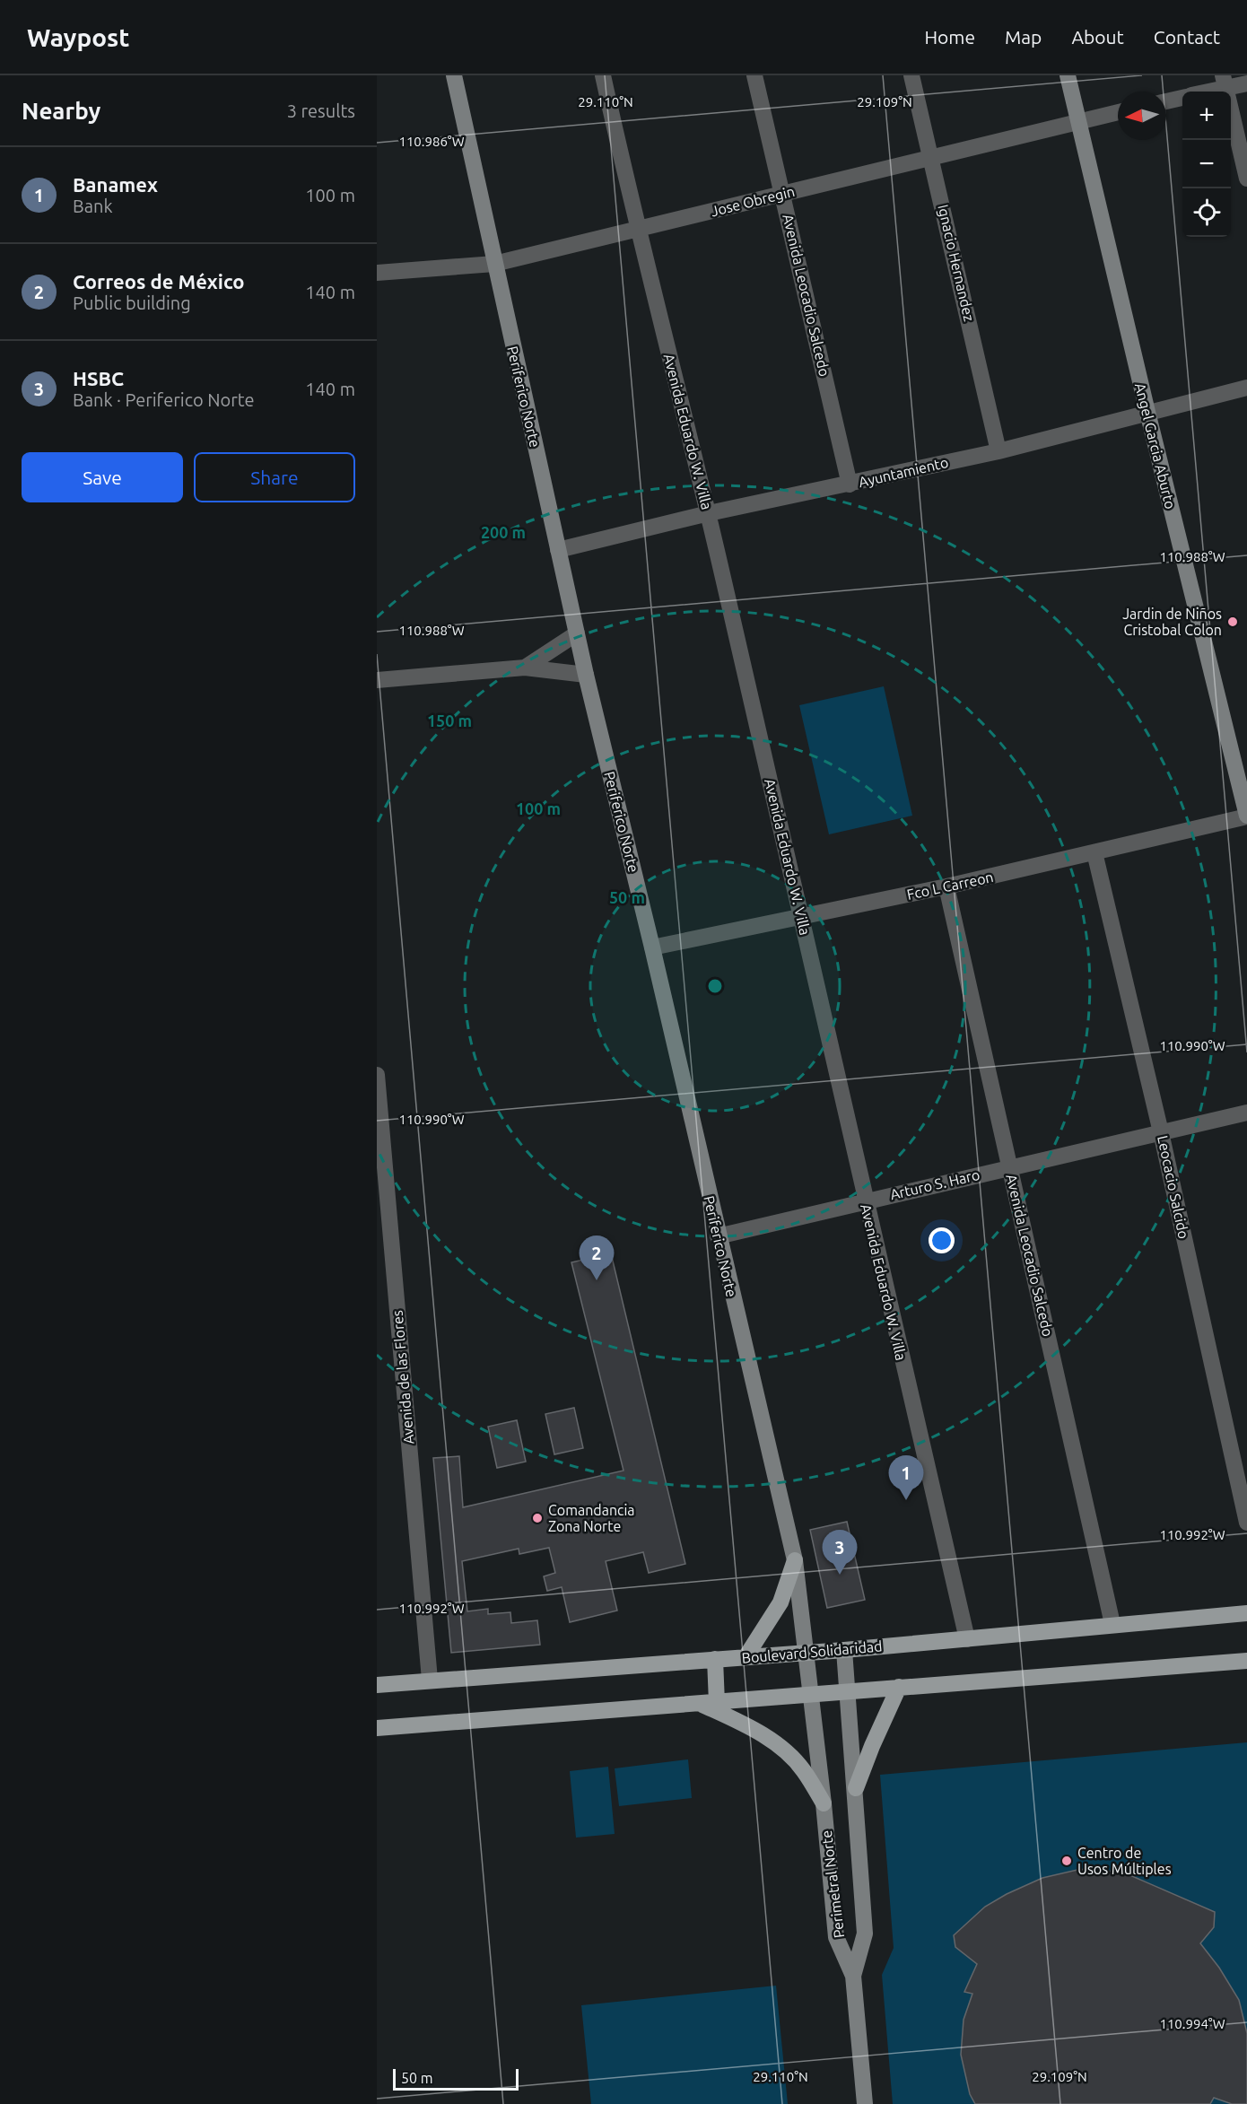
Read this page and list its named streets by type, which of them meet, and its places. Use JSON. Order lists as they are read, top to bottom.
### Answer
{
  "streets": {
    "main road": ["Boulevard Solidaridad"],
    "street": [
      "Jose Obregin",
      "Ignacio Hernandez",
      "Avenida Leocadio Salcedo",
      "Periferico Norte",
      "Avenida Eduardo W. Villa",
      "Angel Garcia Aburto",
      "Ayuntamiento",
      "Fco L Carreon",
      "Arturo S. Haro",
      "Leocacio Salcido",
      "Avenida de las Flores",
      "Perimetral Norte"
    ]
  },
  "crossings": [
    ["Jose Obregin", "Ignacio Hernandez"],
    ["Jose Obregin", "Avenida Leocadio Salcedo"],
    ["Jose Obregin", "Periferico Norte"],
    ["Jose Obregin", "Avenida Eduardo W. Villa"],
    ["Jose Obregin", "Angel Garcia Aburto"],
    ["Ignacio Hernandez", "Ayuntamiento"],
    ["Avenida Leocadio Salcedo", "Ayuntamiento"],
    ["Avenida Leocadio Salcedo", "Fco L Carreon"],
    ["Avenida Leocadio Salcedo", "Arturo S. Haro"],
    ["Avenida Leocadio Salcedo", "Boulevard Solidaridad"],
    ["Periferico Norte", "Ayuntamiento"],
    ["Periferico Norte", "Fco L Carreon"],
    ["Periferico Norte", "Arturo S. Haro"],
    ["Periferico Norte", "Boulevard Solidaridad"],
    ["Periferico Norte", "Perimetral Norte"],
    ["Avenida Eduardo W. Villa", "Ayuntamiento"],
    ["Avenida Eduardo W. Villa", "Fco L Carreon"],
    ["Avenida Eduardo W. Villa", "Arturo S. Haro"],
    ["Avenida Eduardo W. Villa", "Boulevard Solidaridad"],
    ["Angel Garcia Aburto", "Ayuntamiento"],
    ["Angel Garcia Aburto", "Fco L Carreon"],
    ["Fco L Carreon", "Leocacio Salcido"],
    ["Arturo S. Haro", "Leocacio Salcido"],
    ["Avenida de las Flores", "Boulevard Solidaridad"]
  ],
  "places": ["Jardin de Niños Cristobal Colon", "Comandancia Zona Norte", "Centro de Usos Múltiples"],
  "scale_bar": "50 m",
  "north": "left",
  "page": {
    "header": "Waypost",
    "nav": [
      "Home",
      "Map",
      "About",
      "Contact"
    ],
    "heading": ["Nearby", "3 results"],
    "map_buttons": ["+", "−"],
    "list": [
      {
        "mark": "1",
        "name": "Banamex",
        "note": "Bank",
        "value": "100 m"
      },
      {
        "mark": "2",
        "name": "Correos de México",
        "note": "Public building",
        "value": "140 m"
      },
      {
        "mark": "3",
        "name": "HSBC",
        "note": "Bank · Periferico Norte",
        "value": "140 m"
      }
    ],
    "buttons": ["Save", "Share"],
    "pins": ["2", "1", "3"],
    "scale": "50 m"
  },
  "coordinates": [
    "29.110°N",
    "29.109°N",
    "110.986°W",
    "110.988°W",
    "110.990°W",
    "110.992°W",
    "110.994°W"
  ],
  "rings": [
    "200 m",
    "150 m",
    "100 m",
    "50 m"
  ]
}
